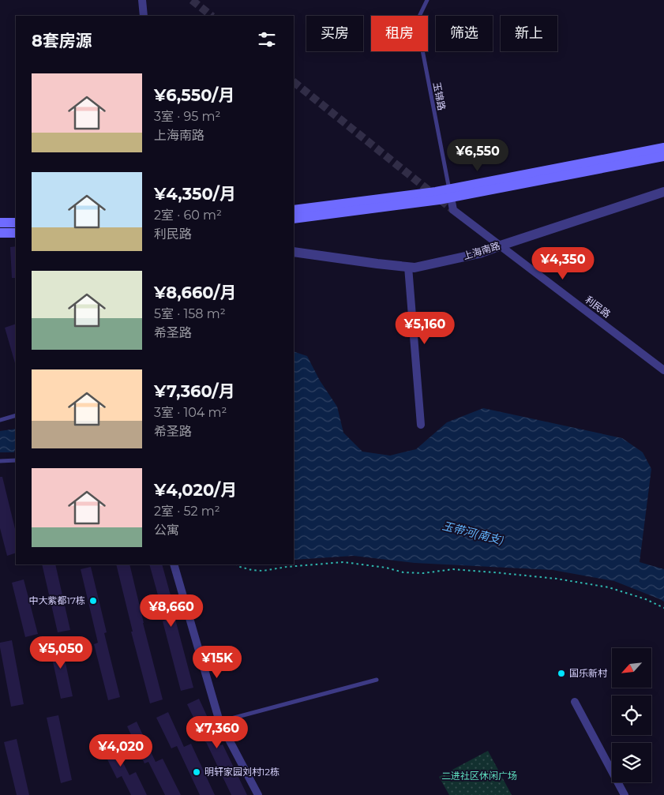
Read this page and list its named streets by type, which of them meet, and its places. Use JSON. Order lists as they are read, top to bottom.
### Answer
{
  "streets": {
    "street": ["上海南路", "利民路"],
    "lane": ["玉锦路"]
  },
  "crossings": [
    ["玉锦路", "利民路"],
    ["上海南路", "利民路"]
  ],
  "water": ["玉带河(南支)"],
  "parks": ["二进社区休闲广场"],
  "places": ["中大紫都17栋", "国乐新村", "明轩家园刘村12栋"],
  "north": "bottom left",
  "page": {
    "chip": [
      "买房",
      "租房",
      "筛选",
      "新上"
    ],
    "heading": "8套房源",
    "list": [
      {
        "name": "¥6,550/月",
        "note": "3室 · 95 m² · 上海南路"
      },
      {
        "name": "¥4,350/月",
        "note": "2室 · 60 m² · 利民路"
      },
      {
        "name": "¥8,660/月",
        "note": "5室 · 158 m² · 希圣路"
      },
      {
        "name": "¥7,360/月",
        "note": "3室 · 104 m² · 希圣路"
      },
      {
        "name": "¥4,020/月",
        "note": "2室 · 52 m² · 公寓"
      }
    ],
    "price": [
      "¥6,550",
      "¥4,350",
      "¥5,160",
      "¥8,660",
      "¥5,050",
      "¥15K",
      "¥7,360",
      "¥4,020"
    ]
  }
}
